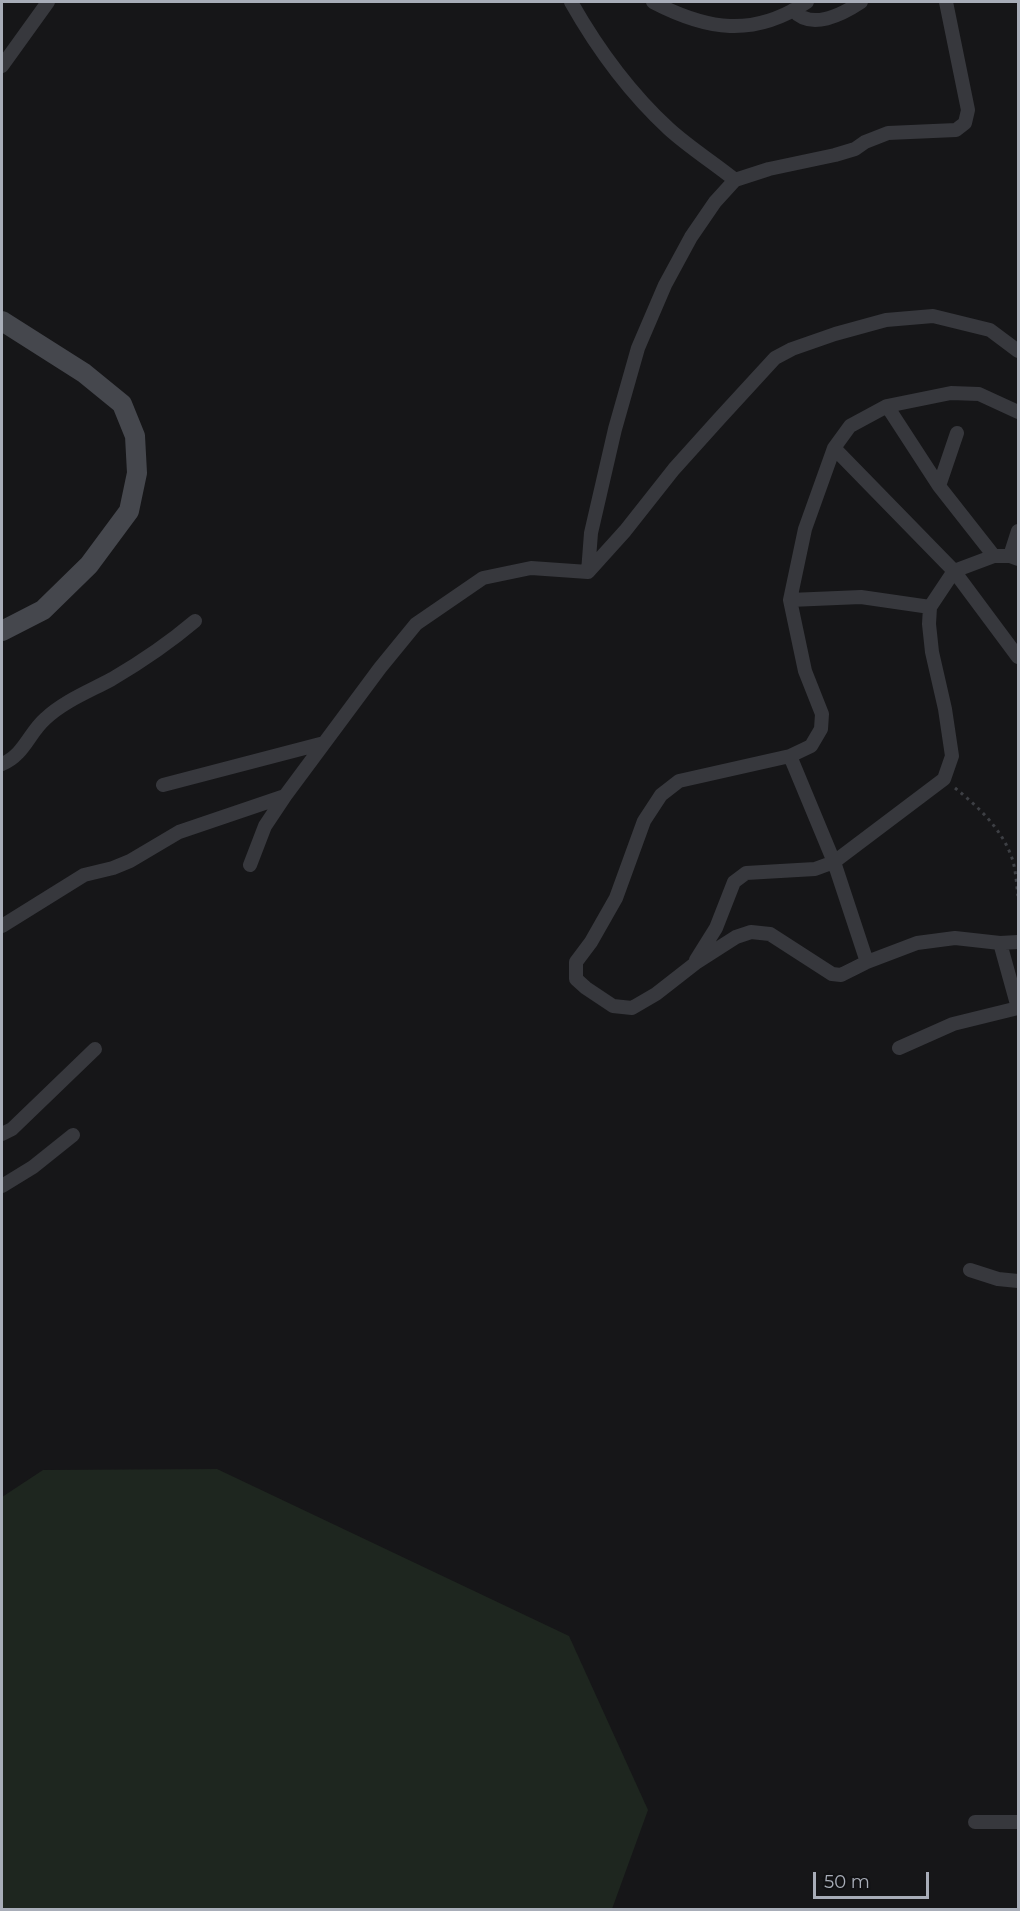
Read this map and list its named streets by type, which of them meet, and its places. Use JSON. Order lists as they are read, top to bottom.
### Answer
{
  "scale_bar": "50 m"
}
